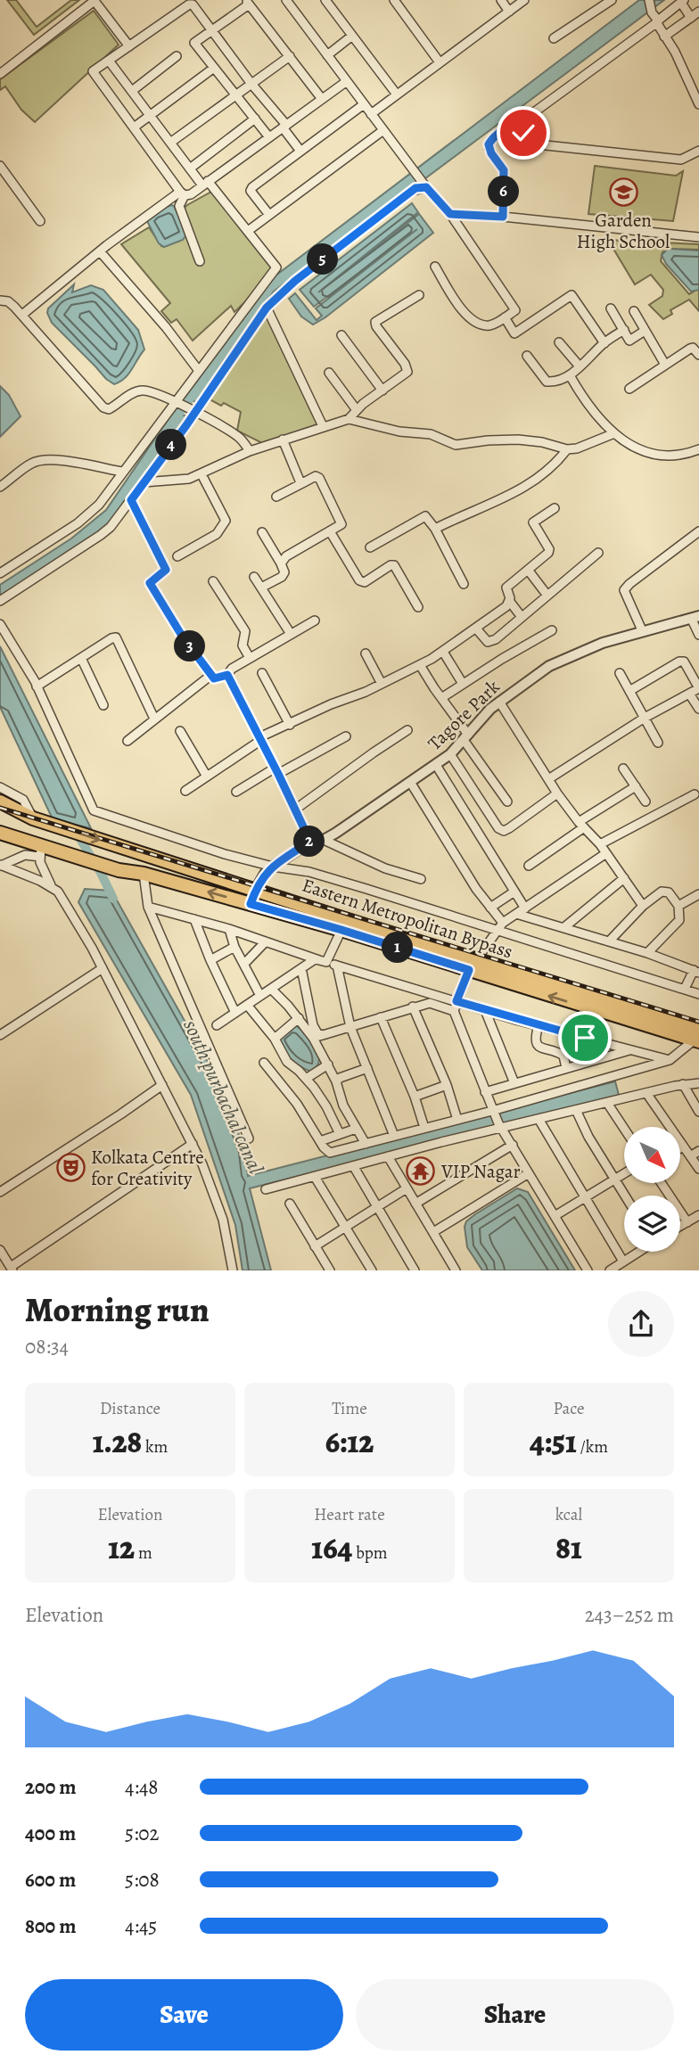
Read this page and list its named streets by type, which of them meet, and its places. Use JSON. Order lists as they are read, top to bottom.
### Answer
{
  "streets": {
    "main road": ["Eastern Metropolitan Bypass"],
    "street": ["Tagore Park"]
  },
  "crossings": [
    ["Tagore Park", "Eastern Metropolitan Bypass"]
  ],
  "water": ["south purbachal canal"],
  "places": {
    "school or university": ["Garden High School"],
    "theatre": ["Kolkata Centre for Creativity"],
    "temple": ["VIP Nagar"]
  },
  "north": "bottom right",
  "page": {
    "pins": [
      "6",
      "5",
      "4",
      "3",
      "2",
      "1"
    ],
    "heading": ["Morning run", "08:34"],
    "stats": [
      ["Distance", "1.28 km"],
      ["Time", "6:12"],
      ["Pace", "4:51 /km"],
      ["Elevation", "12 m"],
      ["Heart rate", "164 bpm"],
      ["kcal", "81"]
    ],
    "chart": ["Elevation", "243–252 m"],
    "list": [
      {
        "name": "200 m",
        "note": "4:48"
      },
      {
        "name": "400 m",
        "note": "5:02"
      },
      {
        "name": "600 m",
        "note": "5:08"
      },
      {
        "name": "800 m",
        "note": "4:45"
      }
    ],
    "buttons": ["Save", "Share"]
  }
}
